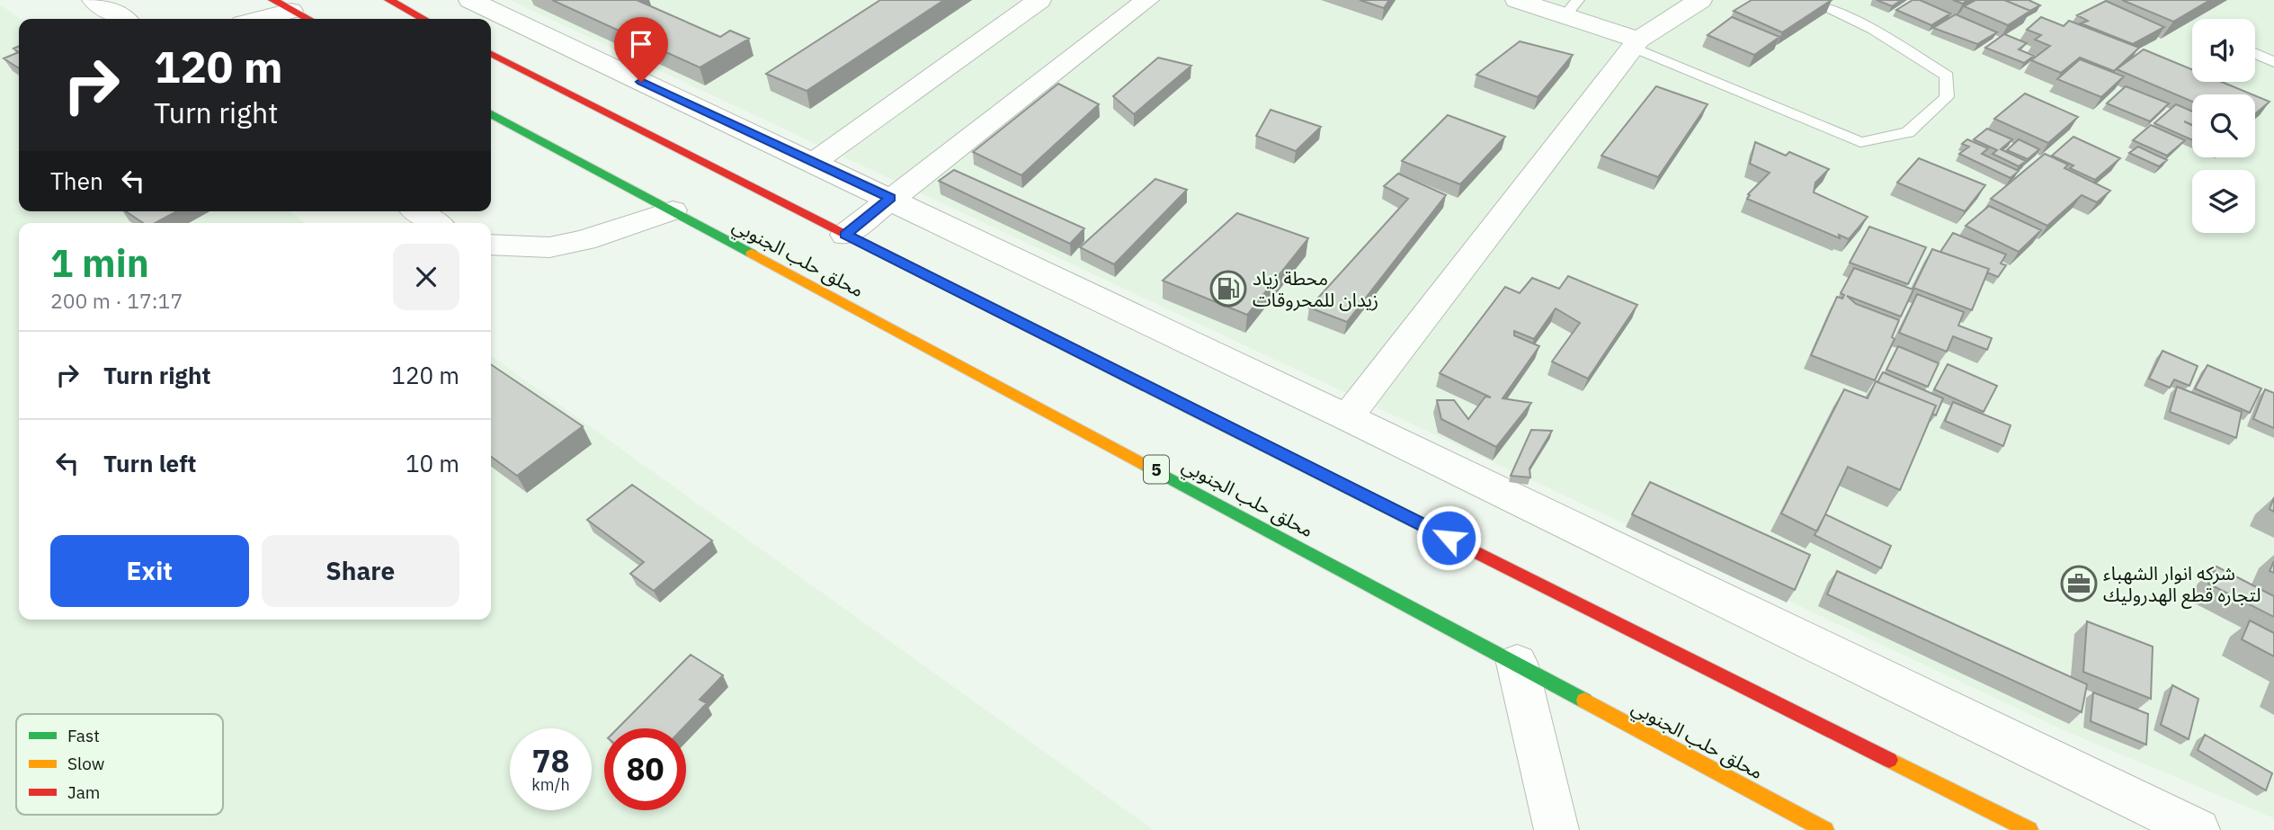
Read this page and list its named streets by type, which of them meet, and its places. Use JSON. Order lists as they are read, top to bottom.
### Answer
{
  "streets": {
    "highway": ["محلق حلب الجنوبي", "5"]
  },
  "places": {
    "fuel station": ["محطة زياد زيدان للمحروقات"],
    "office": ["شركه انوار الشهباء لتجاره قطع الهدروليك"]
  },
  "legend": ["Fast", "Slow", "Jam"],
  "page": {
    "turn": ["120 m", "Turn right"],
    "then": "Then",
    "heading": ["1 min", "200 m · 17:17"],
    "list": [
      {
        "name": "Turn right",
        "value": "120 m"
      },
      {
        "name": "Turn left",
        "value": "10 m"
      }
    ],
    "buttons": ["Exit", "Share"],
    "speed": "78 km/h",
    "limit": "80"
  }
}
